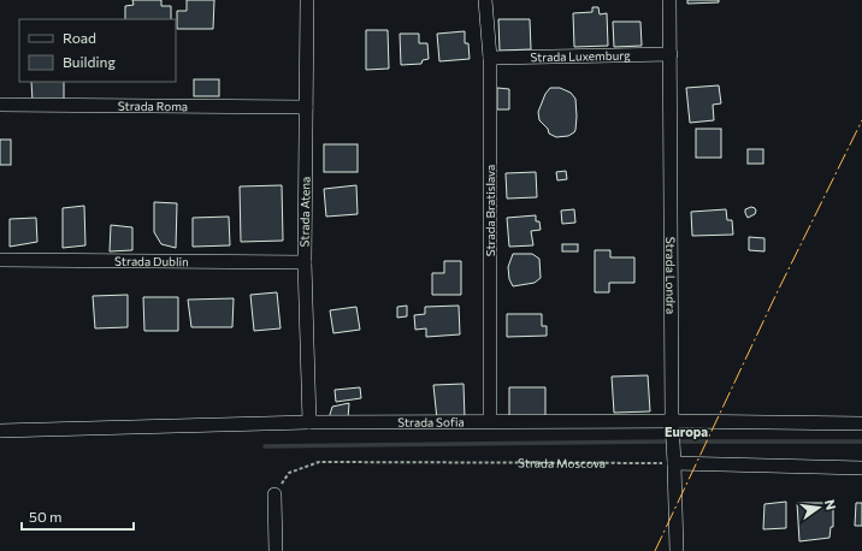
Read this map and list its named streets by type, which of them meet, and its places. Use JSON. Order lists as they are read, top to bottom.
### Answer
{
  "streets": {
    "street": [
      "Strada Luxemburg",
      "Strada Roma",
      "Strada Bratislava",
      "Strada Atena",
      "Strada Dublin",
      "Strada Londra",
      "Strada Sofia"
    ],
    "path": ["Strada Moscova"]
  },
  "crossings": [
    ["Strada Luxemburg", "Strada Bratislava"],
    ["Strada Luxemburg", "Strada Londra"],
    ["Strada Roma", "Strada Atena"],
    ["Strada Bratislava", "Strada Sofia"],
    ["Strada Atena", "Strada Dublin"],
    ["Strada Atena", "Strada Sofia"],
    ["Strada Londra", "Strada Sofia"],
    ["Strada Londra", "Strada Moscova"]
  ],
  "districts": ["Europa"],
  "legend": ["Road", "Building"],
  "scale_bar": "50 m",
  "north": "right"
}
